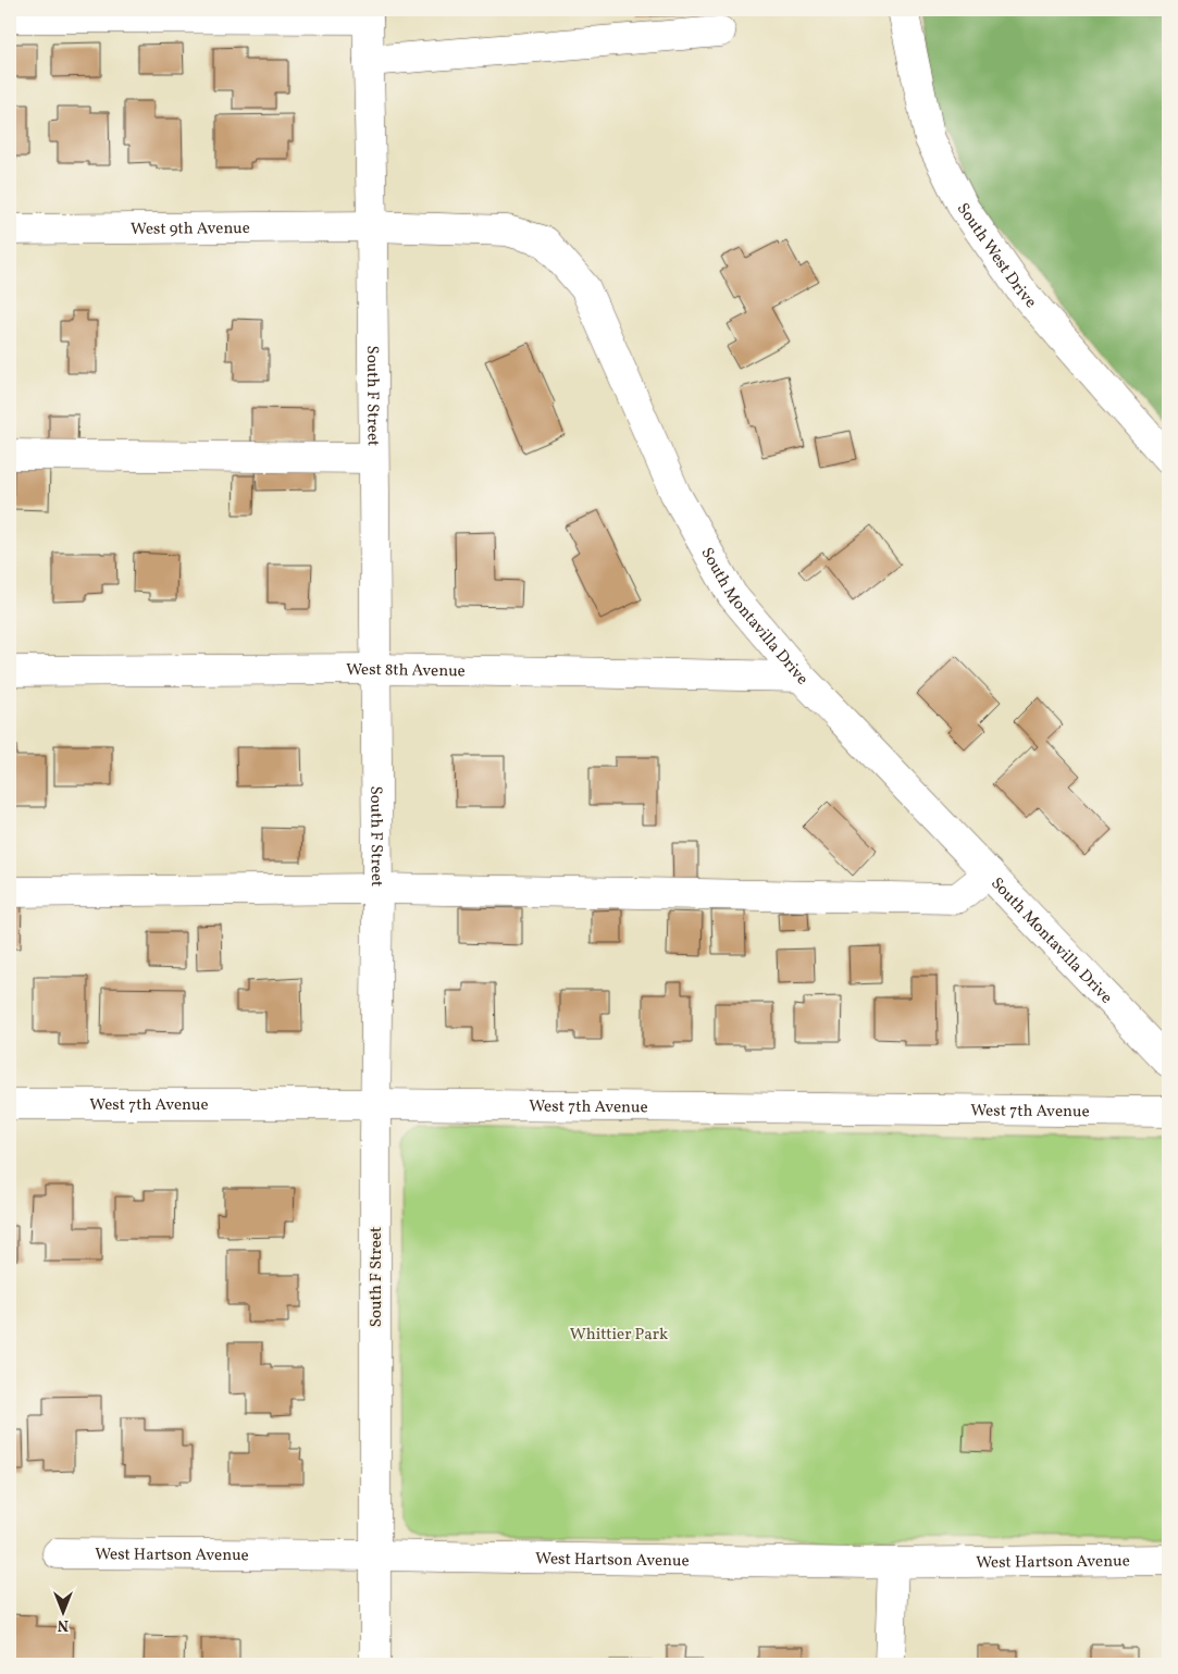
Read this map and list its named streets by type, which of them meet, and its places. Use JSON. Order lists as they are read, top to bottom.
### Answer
{
  "streets": {
    "street": [
      "West 9th Avenue",
      "South West Drive",
      "South F Street",
      "South Montavilla Drive",
      "West 8th Avenue",
      "West 7th Avenue",
      "West Hartson Avenue"
    ]
  },
  "crossings": [
    ["West 9th Avenue", "South F Street"],
    ["West 9th Avenue", "South Montavilla Drive"],
    ["South F Street", "South Montavilla Drive"],
    ["South F Street", "West 8th Avenue"],
    ["South F Street", "West 7th Avenue"],
    ["South F Street", "West Hartson Avenue"],
    ["South Montavilla Drive", "West 8th Avenue"]
  ],
  "parks": ["Whittier Park"],
  "north": "bottom"
}
